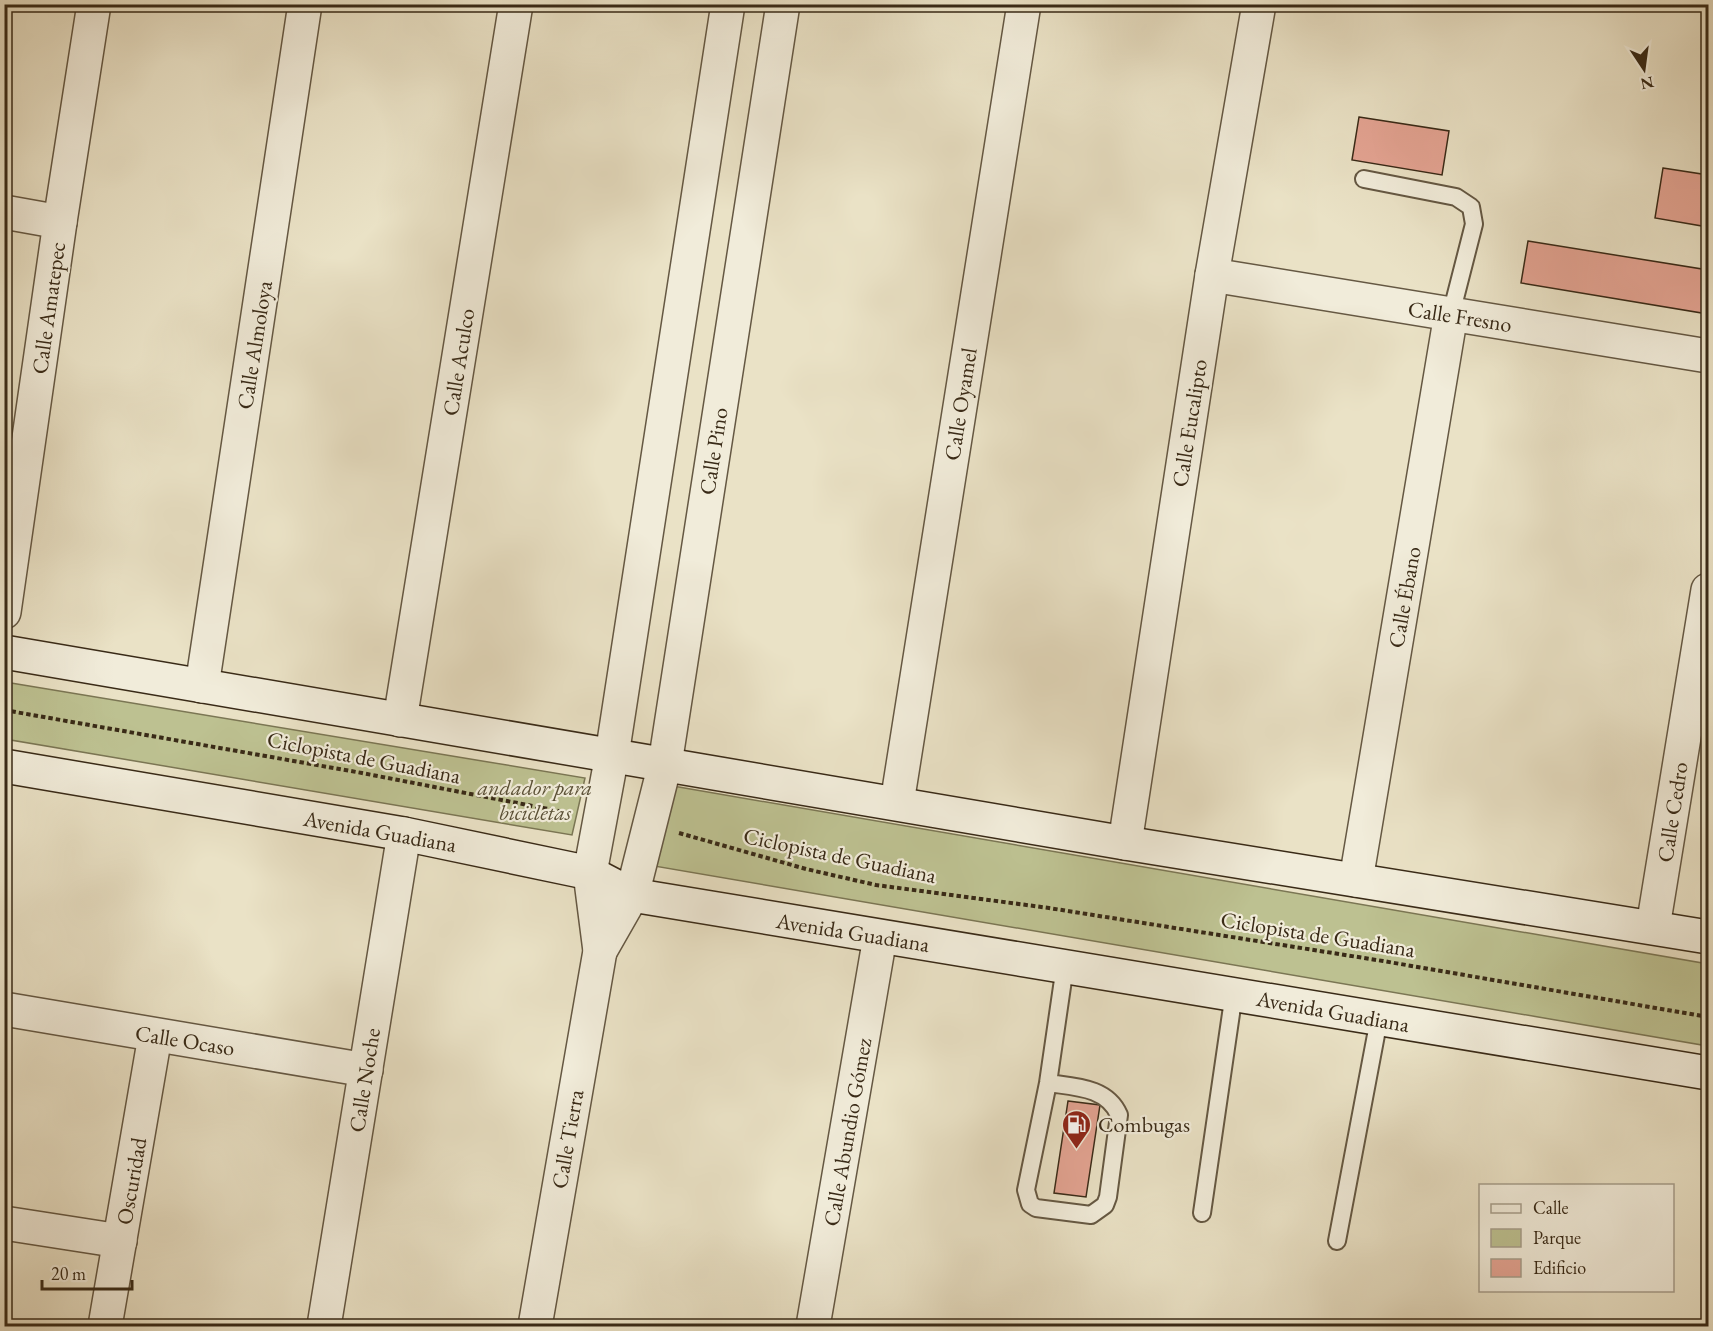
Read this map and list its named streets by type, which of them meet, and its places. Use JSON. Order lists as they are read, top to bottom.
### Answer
{
  "streets": {
    "street": [
      "Calle Amatepec",
      "Calle Fresno",
      "Calle Almoloya",
      "Calle Aculco",
      "Calle Oyamel",
      "Calle Eucalipto",
      "Calle Pino",
      "Calle Ébano",
      "Calle Cedro",
      "Avenida Guadiana",
      "Calle Ocaso",
      "Calle Noche",
      "Calle Abundio Gómez",
      "Calle Tierra",
      "Oscuridad"
    ],
    "path": ["Ciclopista de Guadiana"]
  },
  "crossings": [
    ["Calle Fresno", "Calle Eucalipto"],
    ["Calle Fresno", "Calle Ébano"],
    ["Calle Pino", "Ciclopista de Guadiana"],
    ["Calle Pino", "Avenida Guadiana"],
    ["Calle Pino", "Calle Tierra"],
    ["Avenida Guadiana", "Calle Noche"],
    ["Avenida Guadiana", "Calle Abundio Gómez"],
    ["Avenida Guadiana", "Calle Tierra"],
    ["Calle Ocaso", "Calle Noche"],
    ["Calle Ocaso", "Oscuridad"]
  ],
  "parks": ["andador para bicicletas"],
  "places": {
    "fuel station": ["Combugas"]
  },
  "legend": ["Calle", "Parque", "Edificio"],
  "scale_bar": "20 m",
  "north": "bottom"
}
